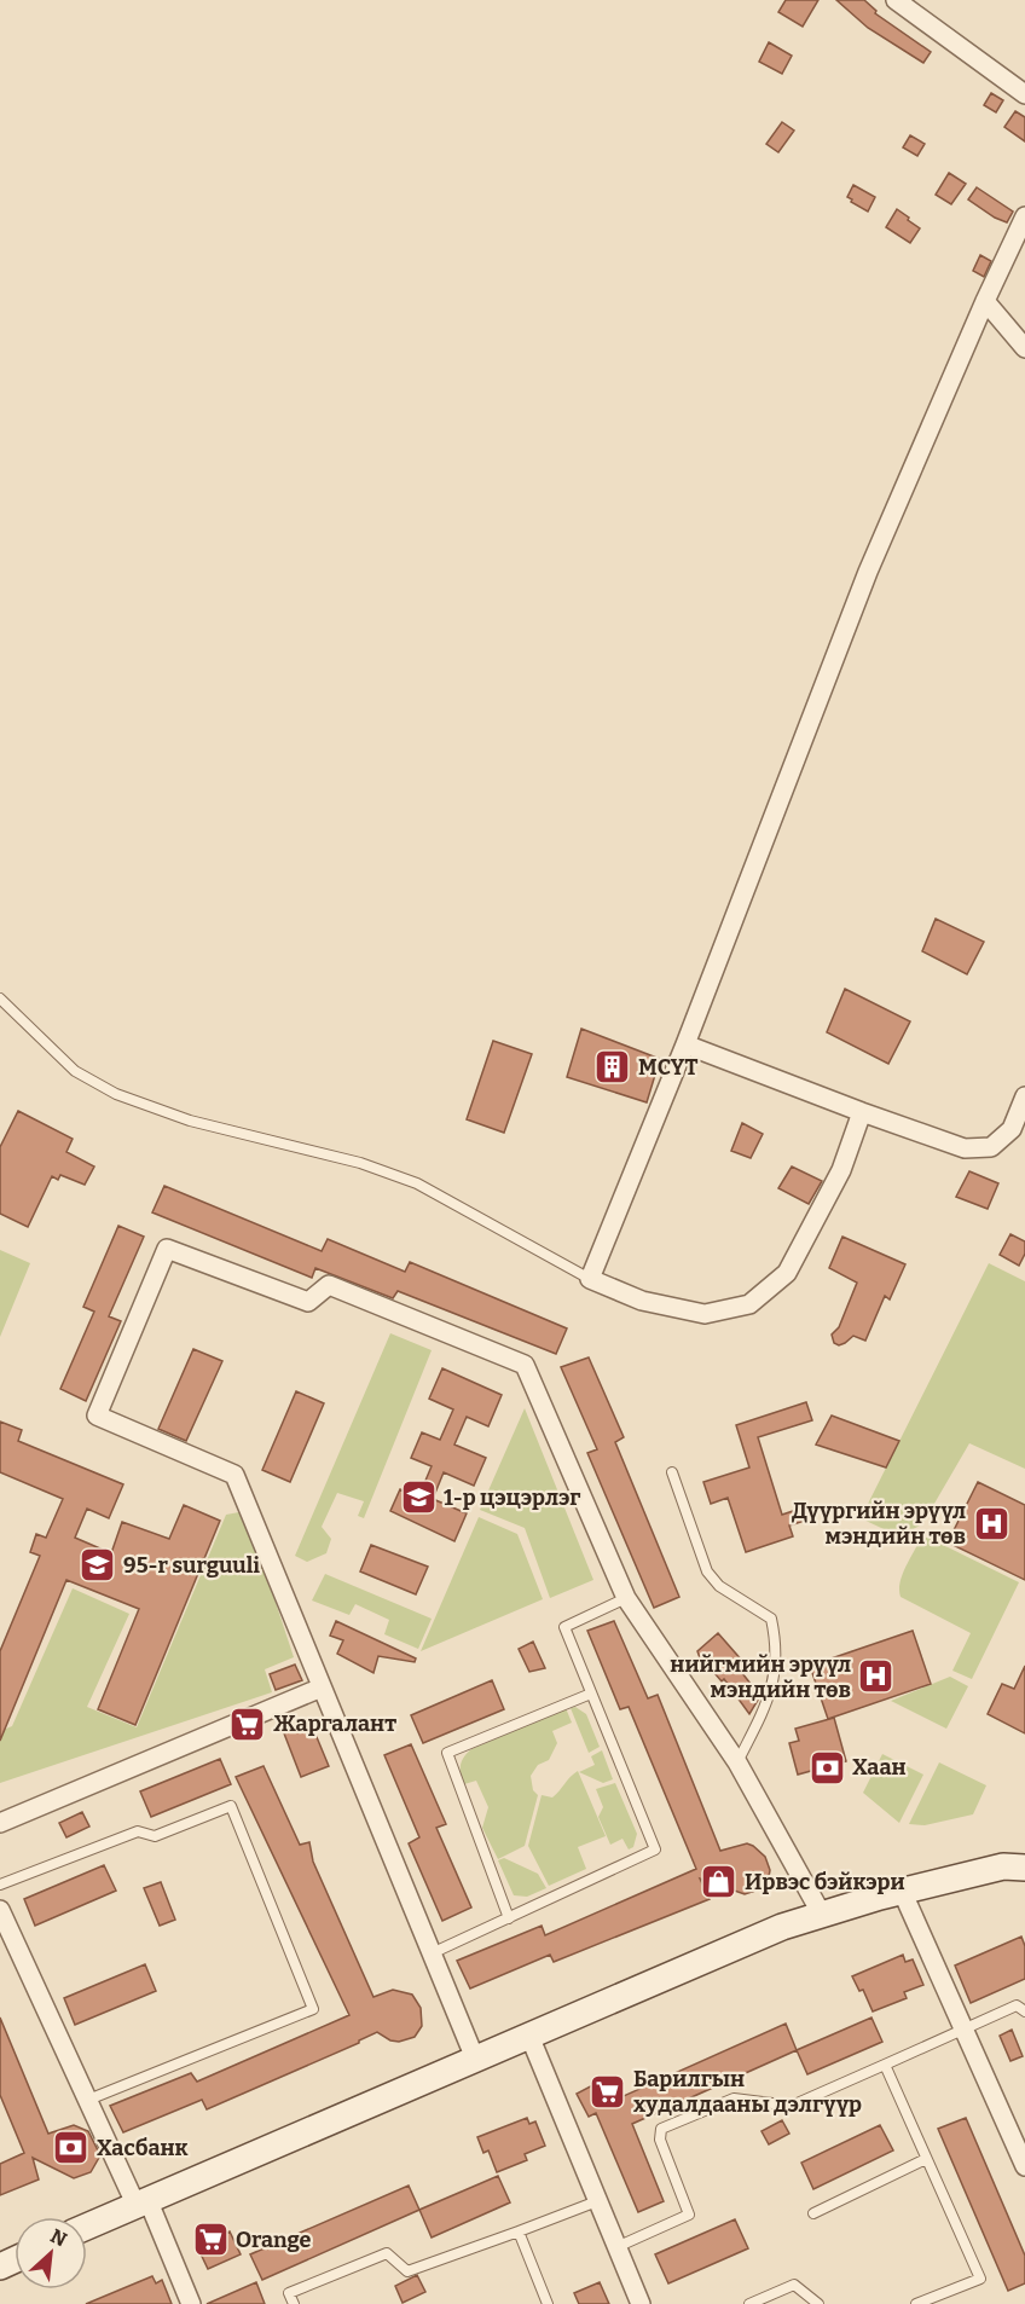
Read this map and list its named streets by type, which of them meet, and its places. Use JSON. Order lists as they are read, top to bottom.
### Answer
{
  "places": {
    "building": ["МСҮТ"],
    "school or university": ["1-р цэцэрлэг", "95-r surguuli"],
    "hospital": ["Дүүргийн эрүүл мэндийн төв", "нийгмийн эрүүл мэндийн төв"],
    "supermarket": ["Жаргалант", "Барилгын худалдааны дэлгүүр", "Orange"],
    "bank": ["Хаан", "Хасбанк"],
    "shop": ["Ирвэс бэйкэри"]
  },
  "north": "top right"
}
